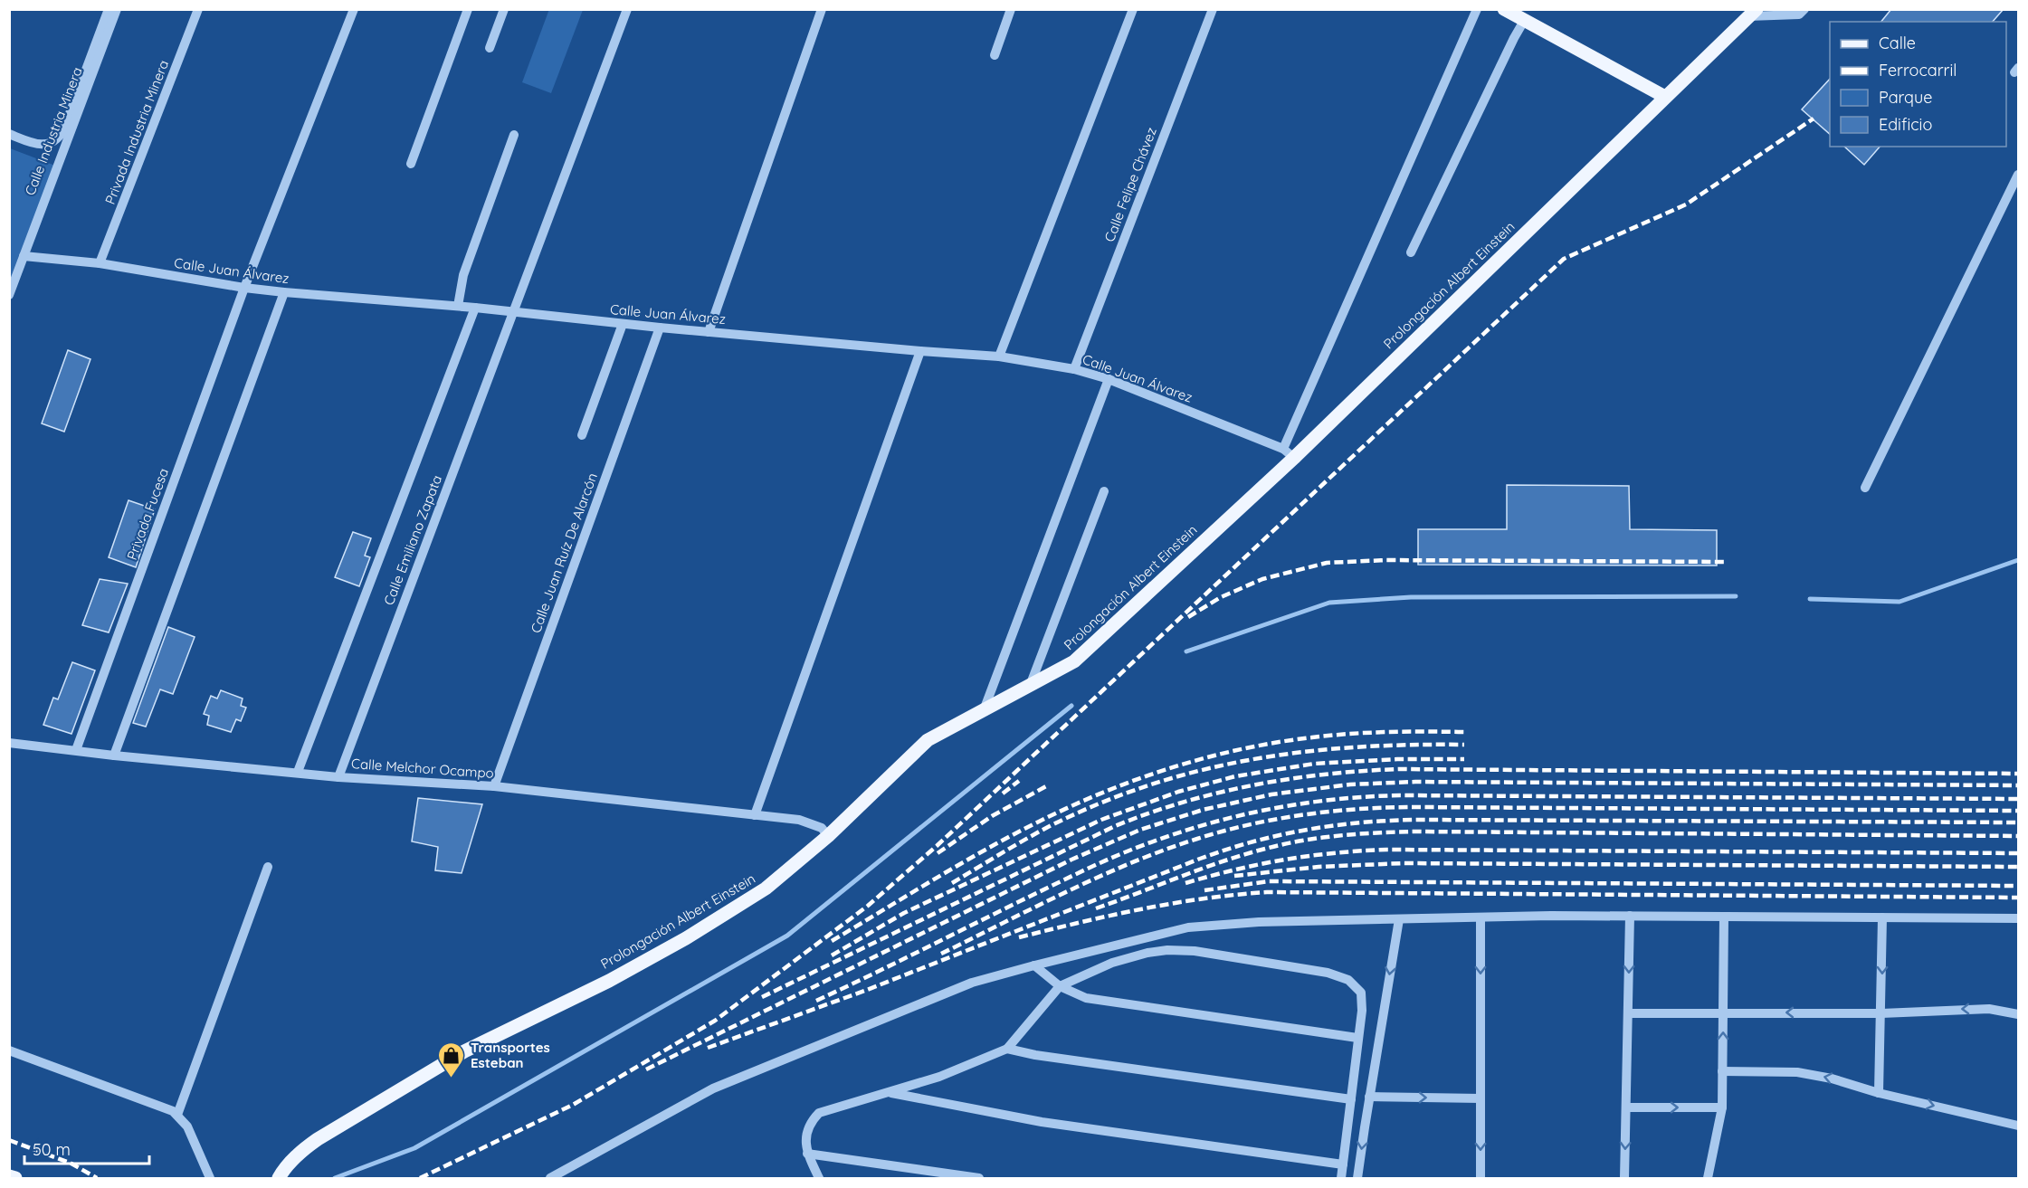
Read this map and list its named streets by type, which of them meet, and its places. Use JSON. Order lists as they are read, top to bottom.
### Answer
{
  "streets": {
    "main road": ["Prolongación Albert Einstein"],
    "street": [
      "Calle Industria Minera",
      "Privada Industria Minera",
      "Calle Felipe Chávez",
      "Calle Juan Álvarez",
      "Privada Fucesa",
      "Calle Emiliano Zapata",
      "Calle Juan Ruíz De Alarcón",
      "Calle Melchor Ocampo"
    ]
  },
  "crossings": [
    ["Calle Industria Minera", "Calle Juan Álvarez"],
    ["Privada Industria Minera", "Calle Juan Álvarez"],
    ["Calle Felipe Chávez", "Calle Juan Álvarez"],
    ["Calle Juan Álvarez", "Prolongación Albert Einstein"],
    ["Calle Juan Álvarez", "Privada Fucesa"],
    ["Calle Juan Álvarez", "Calle Emiliano Zapata"],
    ["Calle Juan Álvarez", "Calle Juan Ruíz De Alarcón"],
    ["Prolongación Albert Einstein", "Calle Melchor Ocampo"],
    ["Privada Fucesa", "Calle Melchor Ocampo"],
    ["Calle Emiliano Zapata", "Calle Melchor Ocampo"],
    ["Calle Juan Ruíz De Alarcón", "Calle Melchor Ocampo"]
  ],
  "places": {
    "shop": ["Transportes Esteban"]
  },
  "legend": [
    "Calle",
    "Ferrocarril",
    "Parque",
    "Edificio"
  ],
  "scale_bar": "50 m"
}
